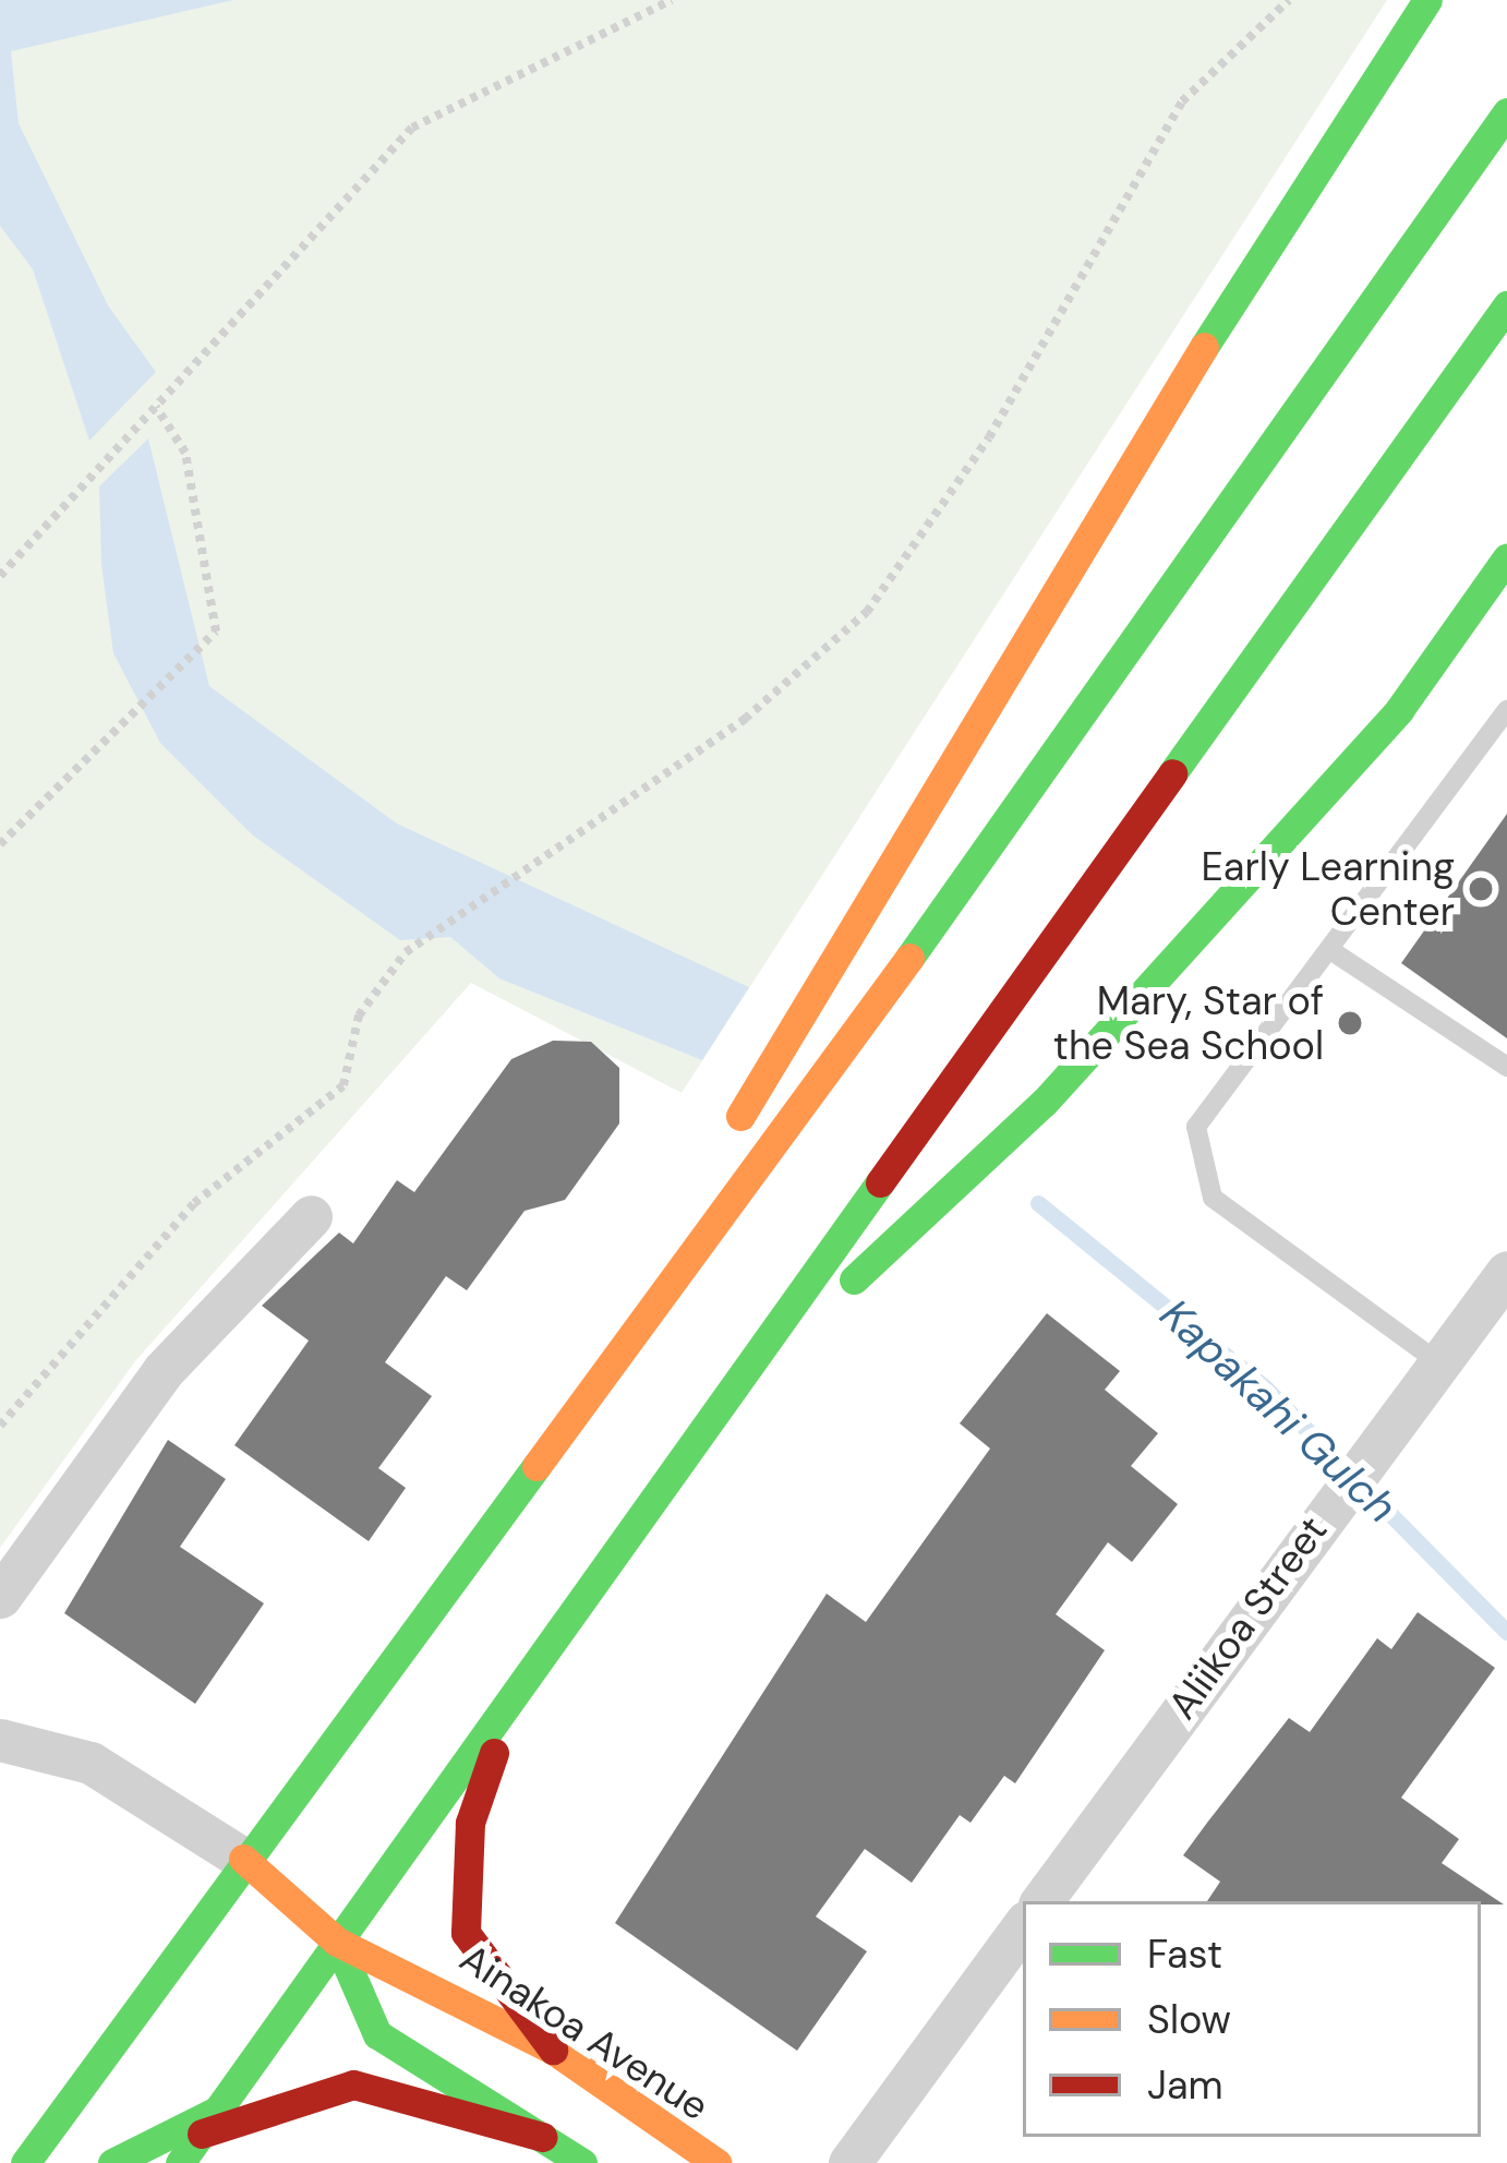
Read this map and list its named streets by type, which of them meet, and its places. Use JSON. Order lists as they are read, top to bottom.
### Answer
{
  "streets": {
    "main road": ["Ainakoa Avenue"],
    "street": ["Aliikoa Street"]
  },
  "water": ["Kapakahi Gulch"],
  "places": ["Early Learning Center", "Mary, Star of the Sea School"],
  "legend": ["Fast", "Slow", "Jam"]
}
